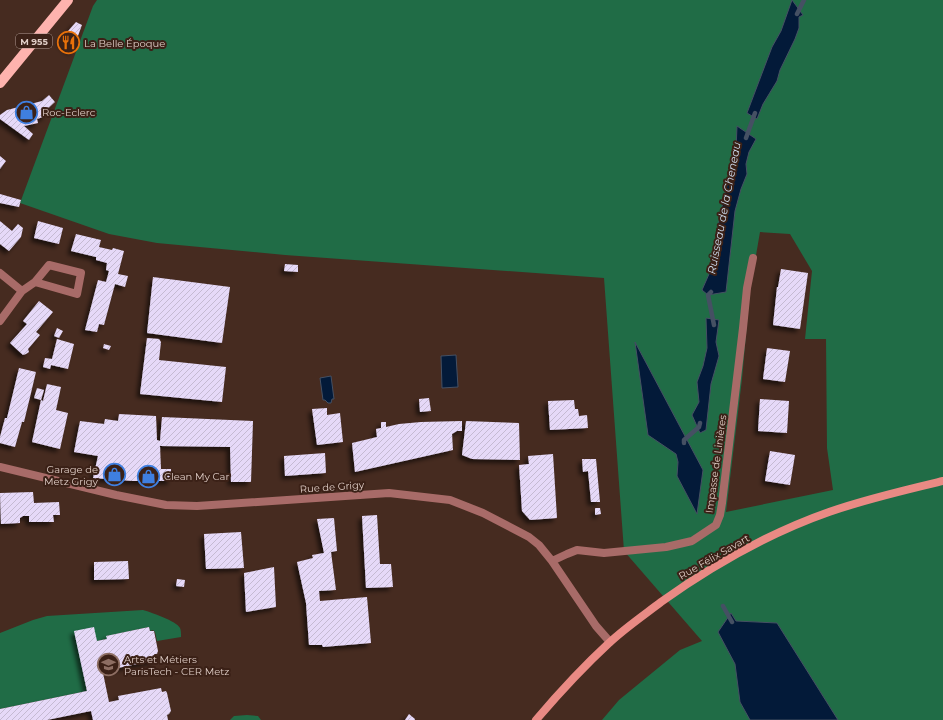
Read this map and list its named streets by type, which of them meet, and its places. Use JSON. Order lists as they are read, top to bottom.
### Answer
{
  "streets": {
    "main road": ["M 955"],
    "street": ["Impasse de Linières", "Rue de Grigy", "Rue Félix Savart"]
  },
  "crossings": [
    ["Impasse de Linières", "Rue de Grigy"],
    ["Rue de Grigy", "Rue Félix Savart"]
  ],
  "water": ["Ruisseau de la Cheneau"],
  "places": {
    "restaurant": ["La Belle Époque"],
    "shop": ["Roc-Eclerc", "Garage de Metz Grigy", "Clean My Car"],
    "school or university": ["Arts et Métiers ParisTech - CER Metz"]
  }
}
